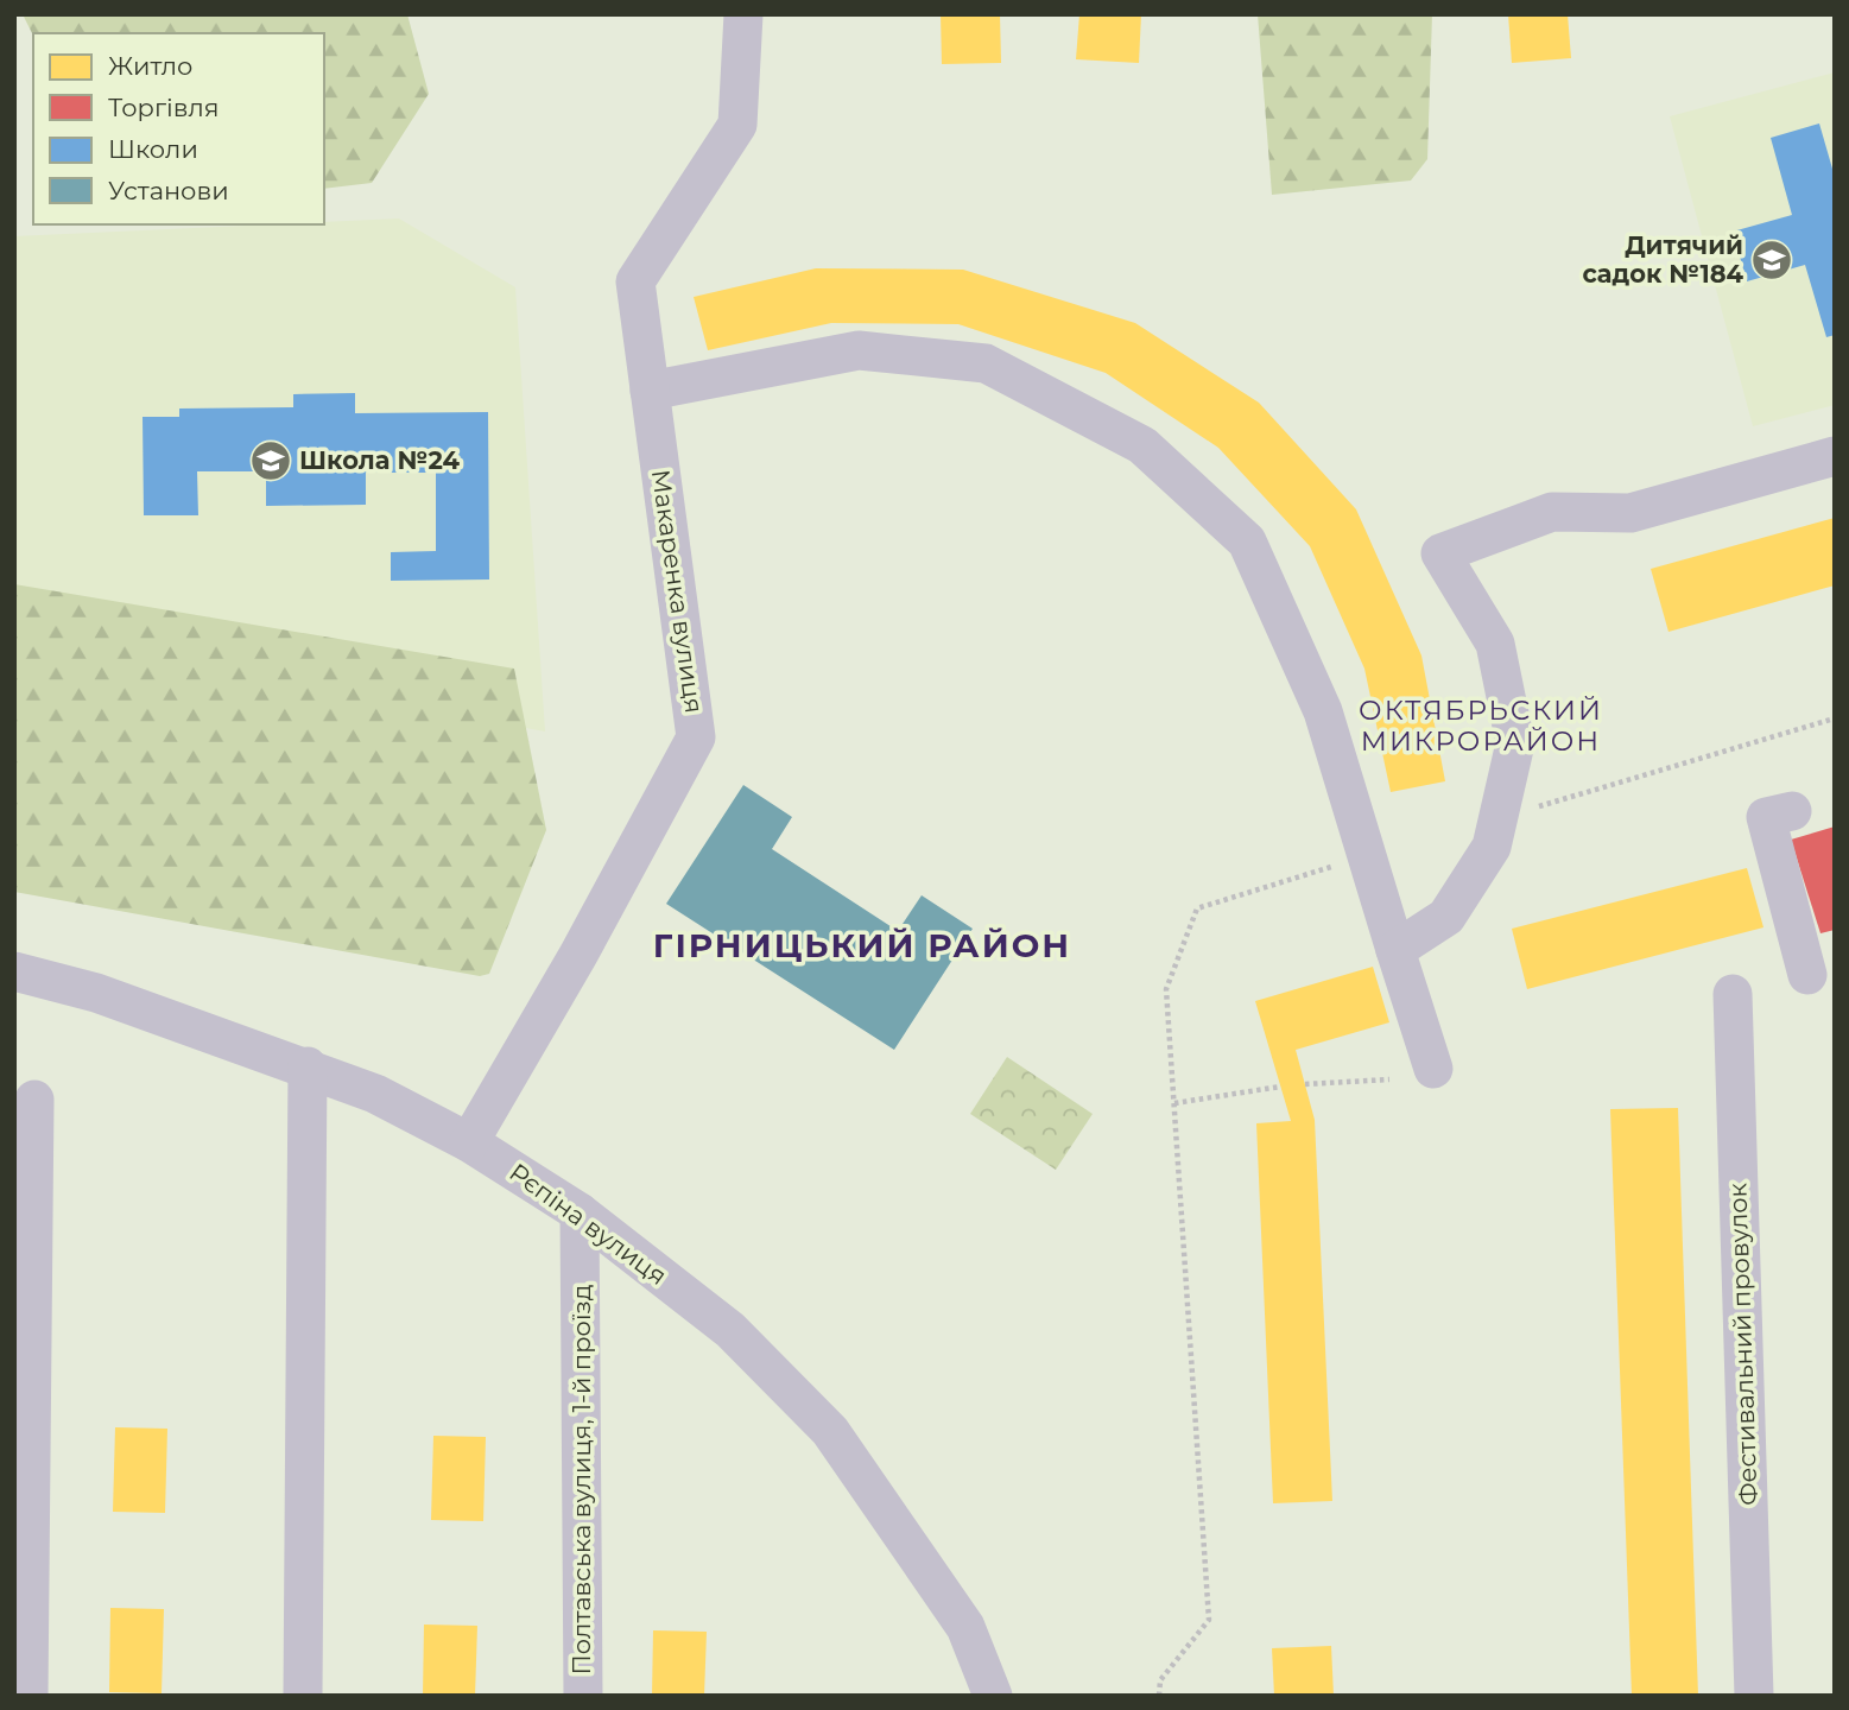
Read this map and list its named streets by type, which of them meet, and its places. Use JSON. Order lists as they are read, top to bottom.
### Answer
{
  "streets": {
    "street": [
      "Макаренка вулиця",
      "Рєпіна вулиця",
      "Фестивальний провулок",
      "Полтавська вулиця, 1-й проїзд"
    ]
  },
  "crossings": [
    ["Макаренка вулиця", "Рєпіна вулиця"],
    ["Рєпіна вулиця", "Полтавська вулиця, 1-й проїзд"]
  ],
  "districts": ["ОКТЯБРЬСКИЙ МИКРОРАЙОН", "ГІРНИЦЬКИЙ РАЙОН"],
  "places": {
    "school or university": ["Дитячий садок №184", "Школа №24"]
  },
  "legend": [
    "Житло",
    "Торгівля",
    "Школи",
    "Установи"
  ]
}
